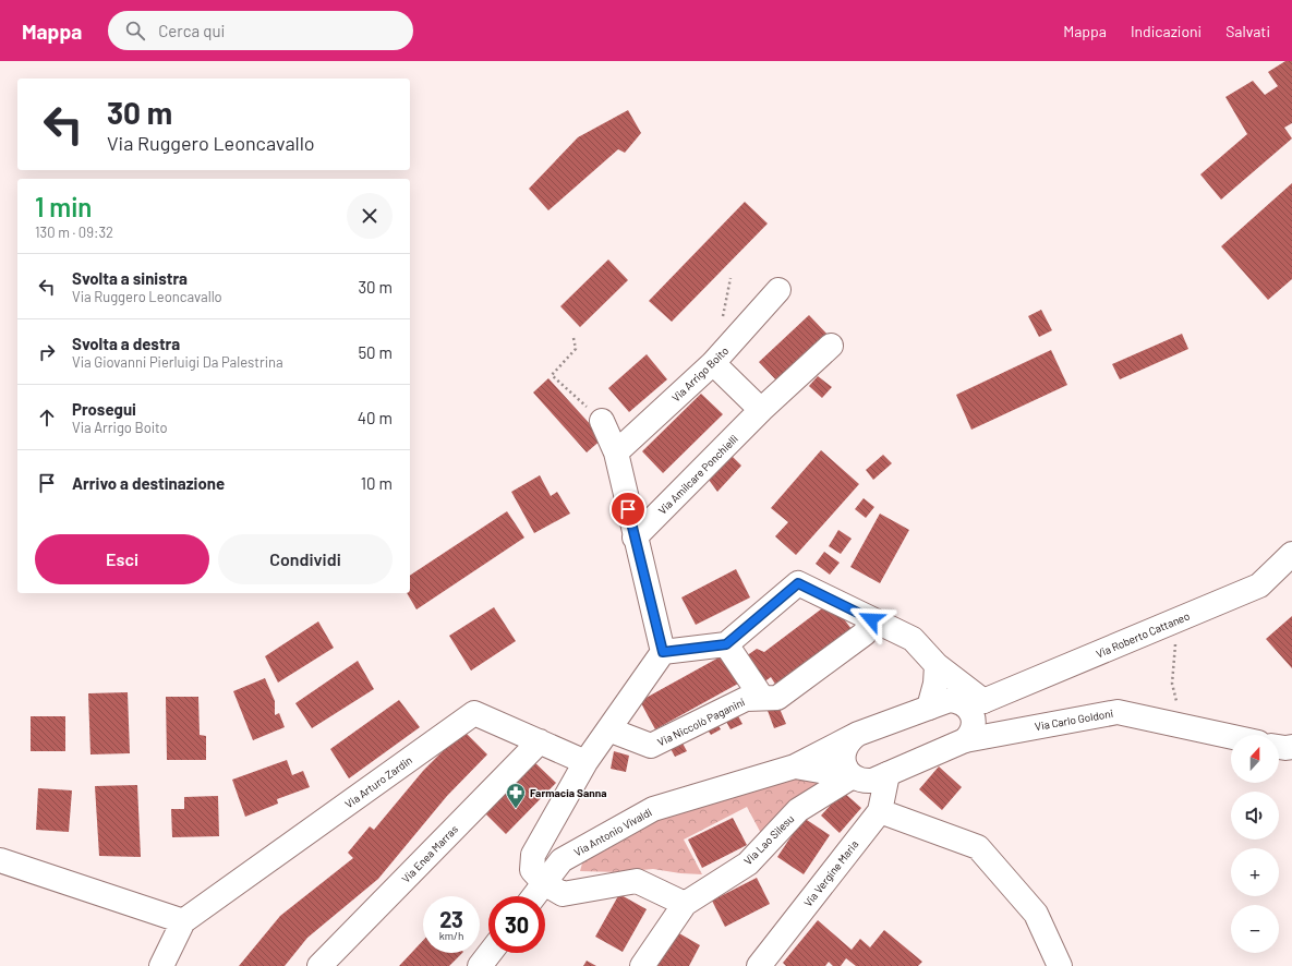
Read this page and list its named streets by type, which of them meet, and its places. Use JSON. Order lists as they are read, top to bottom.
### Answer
{
  "streets": {
    "street": [
      "Via Arrigo Boito",
      "Via Amilcare Ponchielli",
      "Via Roberto Cattaneo",
      "Via Carlo Goldoni",
      "Via Niccolò Paganini",
      "Via Arturo Zardin",
      "Via Antonio Vivaldi",
      "Via Lao Silesu",
      "Via Enea Marras",
      "Via Vergine Maria"
    ]
  },
  "crossings": [
    ["Via Roberto Cattaneo", "Via Carlo Goldoni"],
    ["Via Roberto Cattaneo", "Via Antonio Vivaldi"],
    ["Via Carlo Goldoni", "Via Antonio Vivaldi"],
    ["Via Arturo Zardin", "Via Enea Marras"],
    ["Via Antonio Vivaldi", "Via Lao Silesu"],
    ["Via Antonio Vivaldi", "Via Vergine Maria"]
  ],
  "places": {
    "pharmacy": ["Farmacia Sanna"]
  },
  "north": "top",
  "page": {
    "header": "Mappa",
    "search": "Cerca qui",
    "nav": ["Mappa", "Indicazioni", "Salvati"],
    "turn": ["30 m", "Via Ruggero Leoncavallo"],
    "heading": ["1 min", "130 m · 09:32"],
    "list": [
      {
        "name": "Svolta a sinistra",
        "note": "Via Ruggero Leoncavallo",
        "value": "30 m"
      },
      {
        "name": "Svolta a destra",
        "note": "Via Giovanni Pierluigi Da Palestrina",
        "value": "50 m"
      },
      {
        "name": "Prosegui",
        "note": "Via Arrigo Boito",
        "value": "40 m"
      },
      {
        "name": "Arrivo a destinazione",
        "value": "10 m"
      }
    ],
    "buttons": ["Esci", "Condividi"],
    "map_buttons": ["+", "−"],
    "speed": "23 km/h",
    "limit": "30"
  }
}
